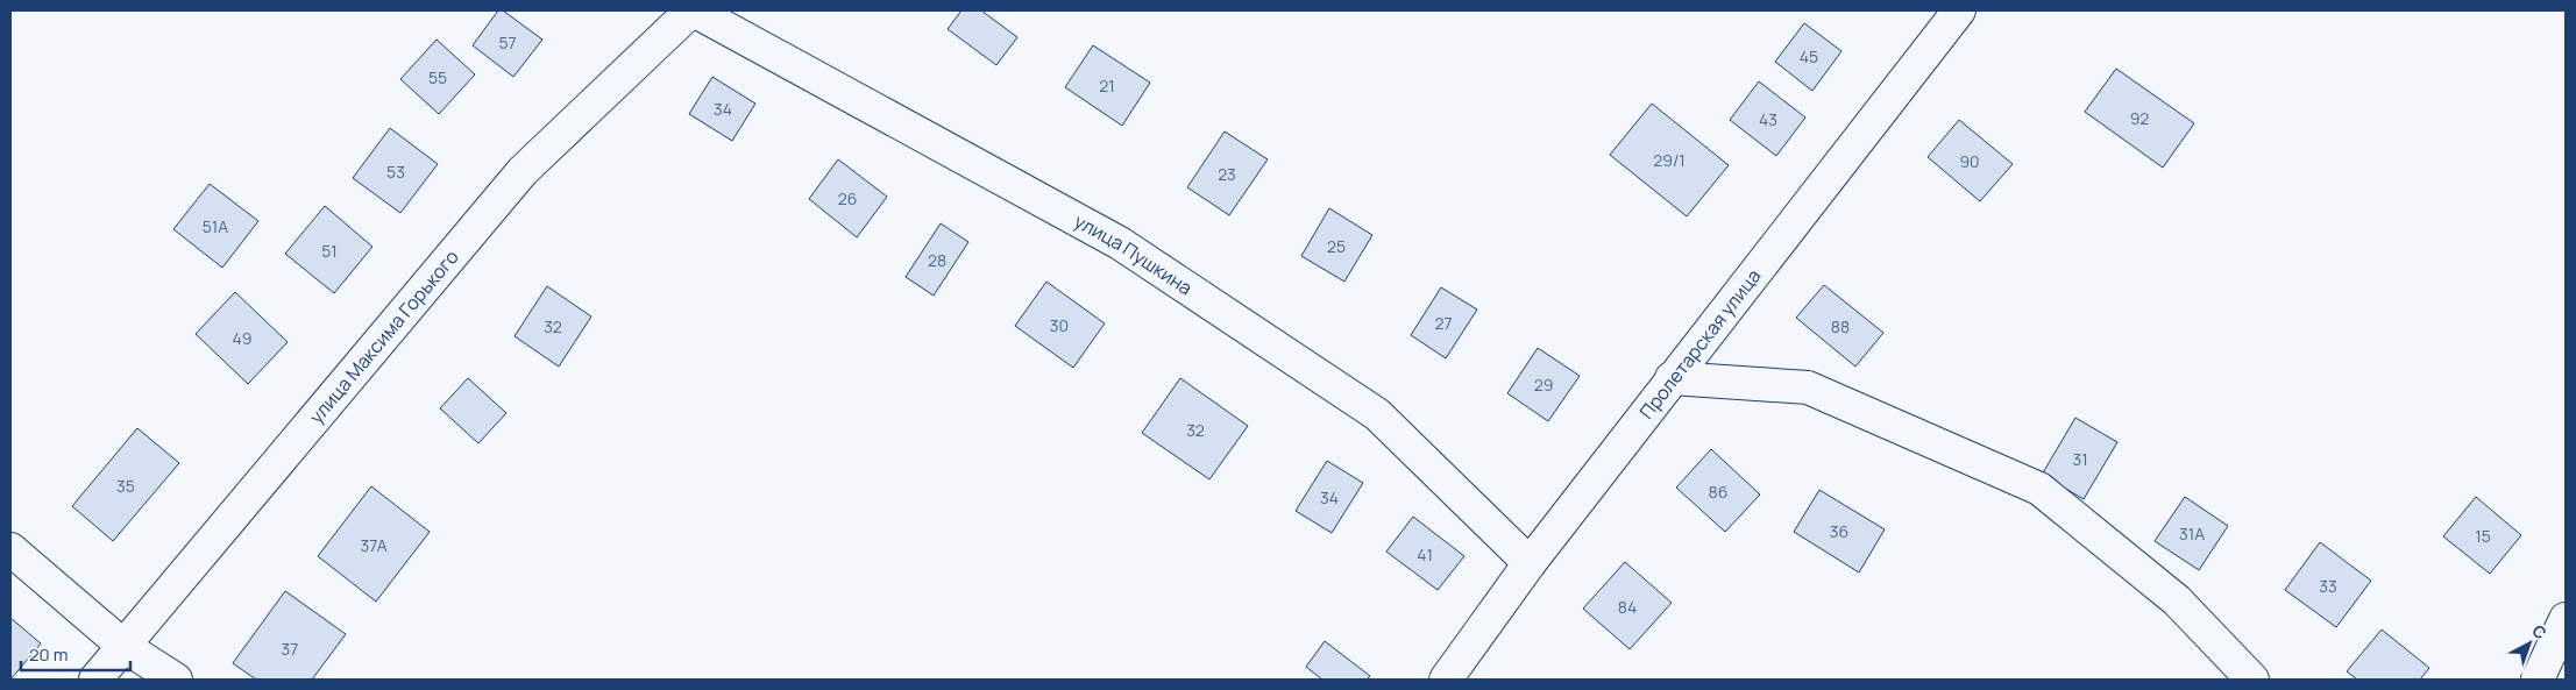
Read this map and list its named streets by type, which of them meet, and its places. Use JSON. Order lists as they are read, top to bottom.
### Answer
{
  "streets": {
    "street": ["улица Пушкина", "улица Максима Горького", "Пролетарская улица"]
  },
  "crossings": [
    ["улица Пушкина", "улица Максима Горького"],
    ["улица Пушкина", "Пролетарская улица"]
  ],
  "house_numbers": [
    "57",
    "45",
    "55",
    "21",
    "34",
    "92",
    "43",
    "29/1",
    "90",
    "53",
    "23",
    "26",
    "51А",
    "25",
    "51",
    "28",
    "27",
    "30",
    "32",
    "88",
    "49",
    "29",
    "32",
    "31",
    "35",
    "86",
    "34",
    "36",
    "31А",
    "15",
    "37А",
    "41",
    "33",
    "84",
    "37"
  ],
  "scale_bar": "20 m",
  "north": "top right"
}
